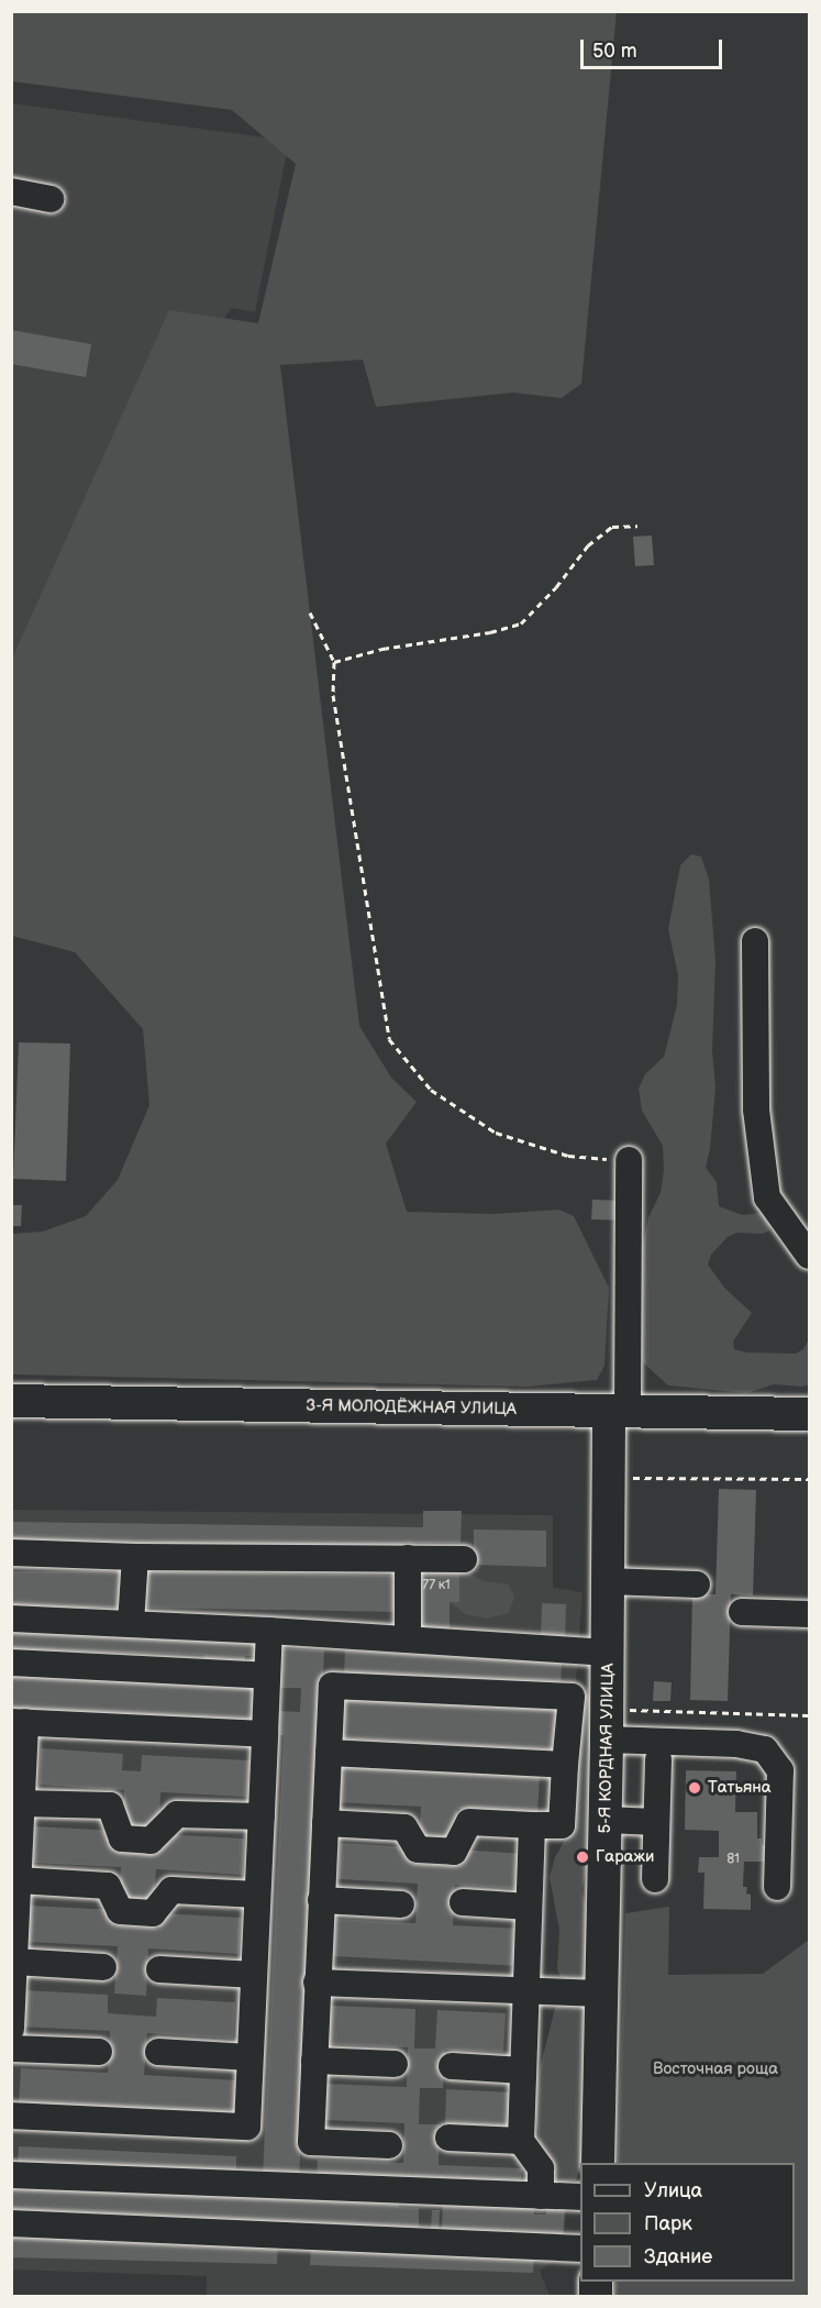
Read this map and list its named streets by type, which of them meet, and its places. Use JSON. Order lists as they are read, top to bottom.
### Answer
{
  "streets": {
    "main road": ["3-Я МОЛОДЁЖНАЯ УЛИЦА", "5-Я КОРДНАЯ УЛИЦА"]
  },
  "crossings": [
    ["3-Я МОЛОДЁЖНАЯ УЛИЦА", "5-Я КОРДНАЯ УЛИЦА"]
  ],
  "parks": ["Восточная роща"],
  "places": ["Татьяна", "Гаражи"],
  "house_numbers": ["77 к1", "81"],
  "legend": ["Улица", "Парк", "Здание"],
  "scale_bar": "50 m"
}
